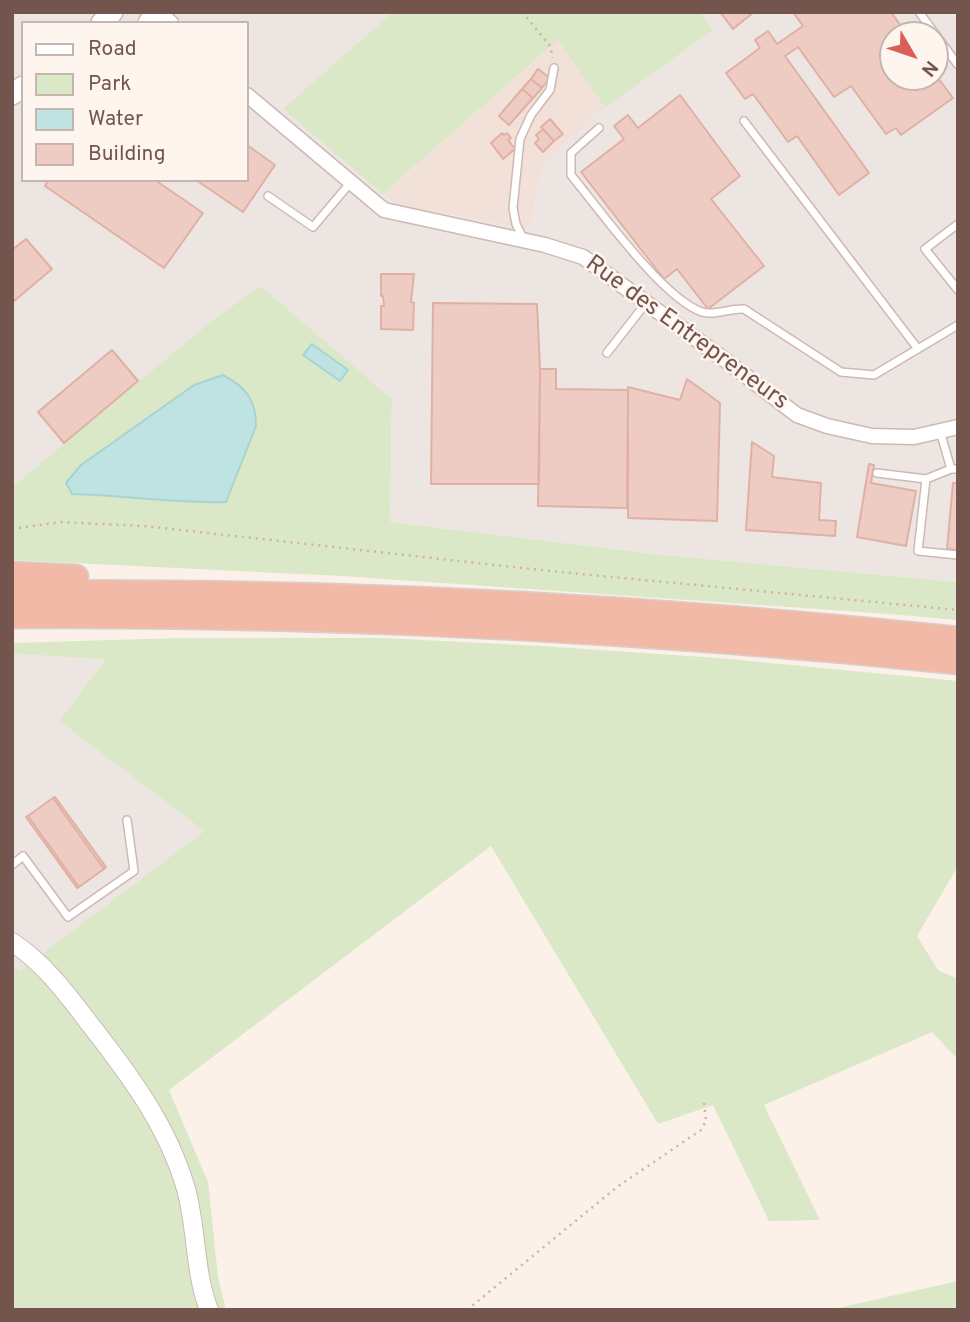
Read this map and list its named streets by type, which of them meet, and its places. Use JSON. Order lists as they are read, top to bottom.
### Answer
{
  "streets": {
    "street": ["Rue des Entrepreneurs"]
  },
  "legend": [
    "Road",
    "Park",
    "Water",
    "Building"
  ],
  "north": "bottom right"
}
